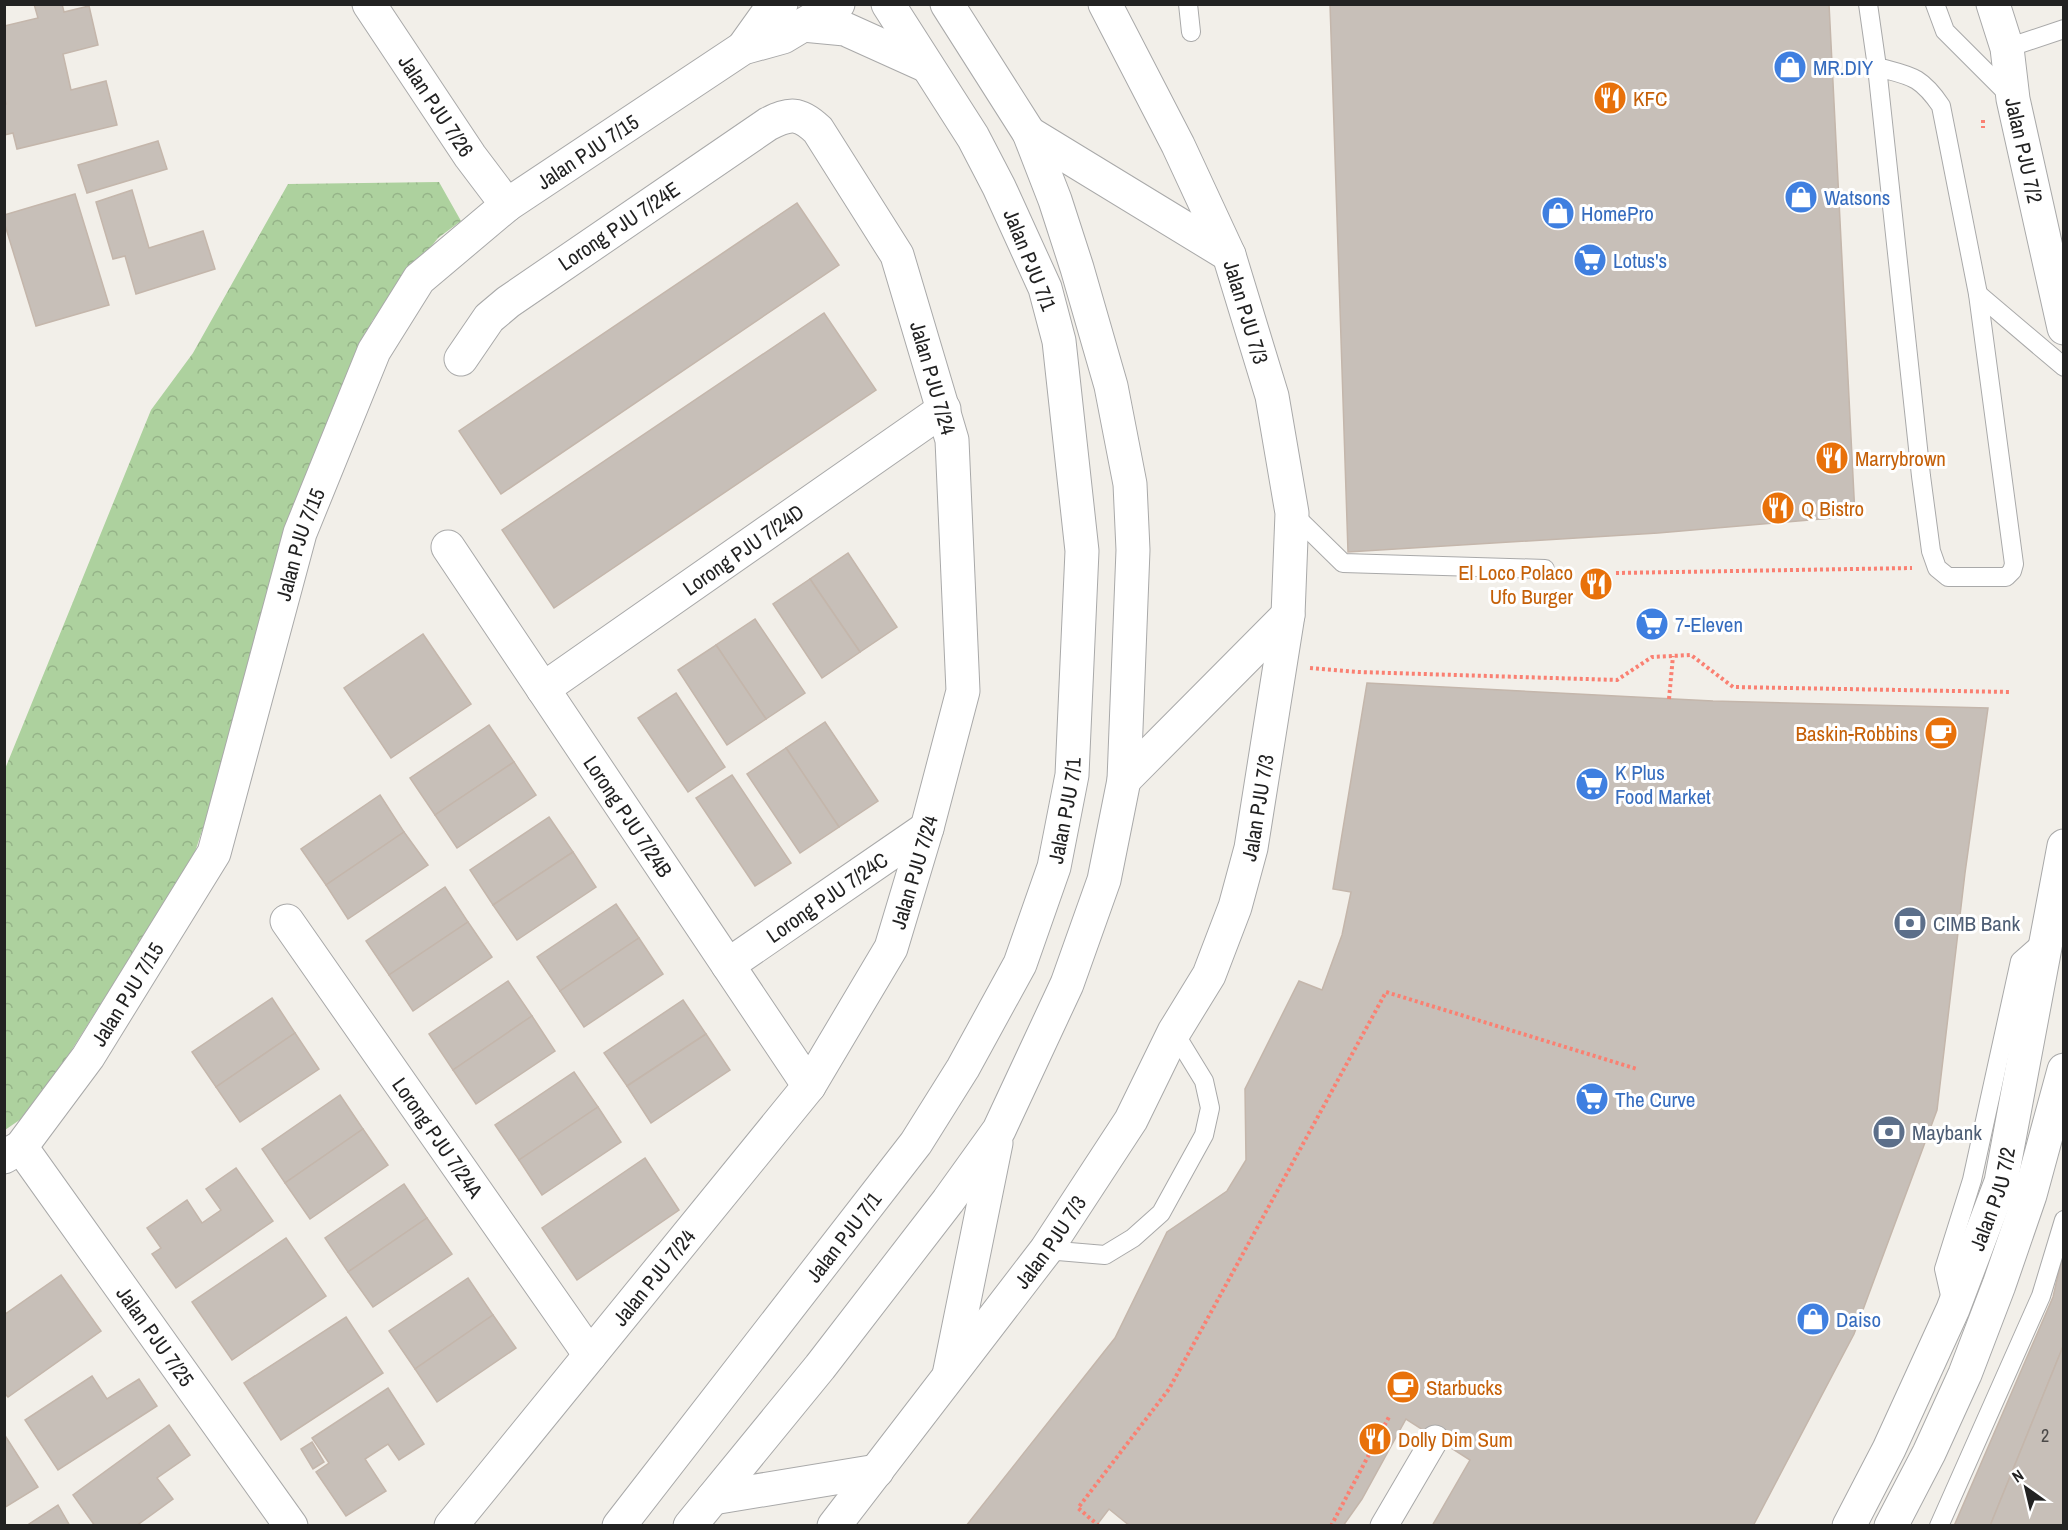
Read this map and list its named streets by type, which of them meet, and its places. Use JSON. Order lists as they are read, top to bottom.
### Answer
{
  "streets": {
    "street": [
      "Jalan PJU 7/26",
      "Jalan PJU 7/2",
      "Jalan PJU 7/15",
      "Lorong PJU 7/24E",
      "Jalan PJU 7/1",
      "Jalan PJU 7/3",
      "Jalan PJU 7/24",
      "Lorong PJU 7/24D",
      "Lorong PJU 7/24B",
      "Lorong PJU 7/24C",
      "Lorong PJU 7/24A",
      "Jalan PJU 7/25"
    ]
  },
  "crossings": [
    ["Jalan PJU 7/26", "Jalan PJU 7/15"],
    ["Jalan PJU 7/15", "Jalan PJU 7/25"],
    ["Lorong PJU 7/24E", "Jalan PJU 7/24"],
    ["Jalan PJU 7/24", "Lorong PJU 7/24D"],
    ["Jalan PJU 7/24", "Lorong PJU 7/24B"],
    ["Jalan PJU 7/24", "Lorong PJU 7/24C"],
    ["Jalan PJU 7/24", "Lorong PJU 7/24A"],
    ["Lorong PJU 7/24D", "Lorong PJU 7/24B"],
    ["Lorong PJU 7/24B", "Lorong PJU 7/24C"]
  ],
  "places": {
    "shop": [
      "MR.DIY",
      "Watsons",
      "HomePro",
      "Daiso"
    ],
    "restaurant": [
      "KFC",
      "Marrybrown",
      "Q Bistro",
      "El Loco Polaco Ufo Burger",
      "Dolly Dim Sum"
    ],
    "supermarket": [
      "Lotus's",
      "7-Eleven",
      "K Plus Food Market",
      "The Curve"
    ],
    "cafe": ["Baskin-Robbins", "Starbucks"],
    "bank": ["CIMB Bank", "Maybank"]
  },
  "house_numbers": ["2"],
  "north": "top left"
}
